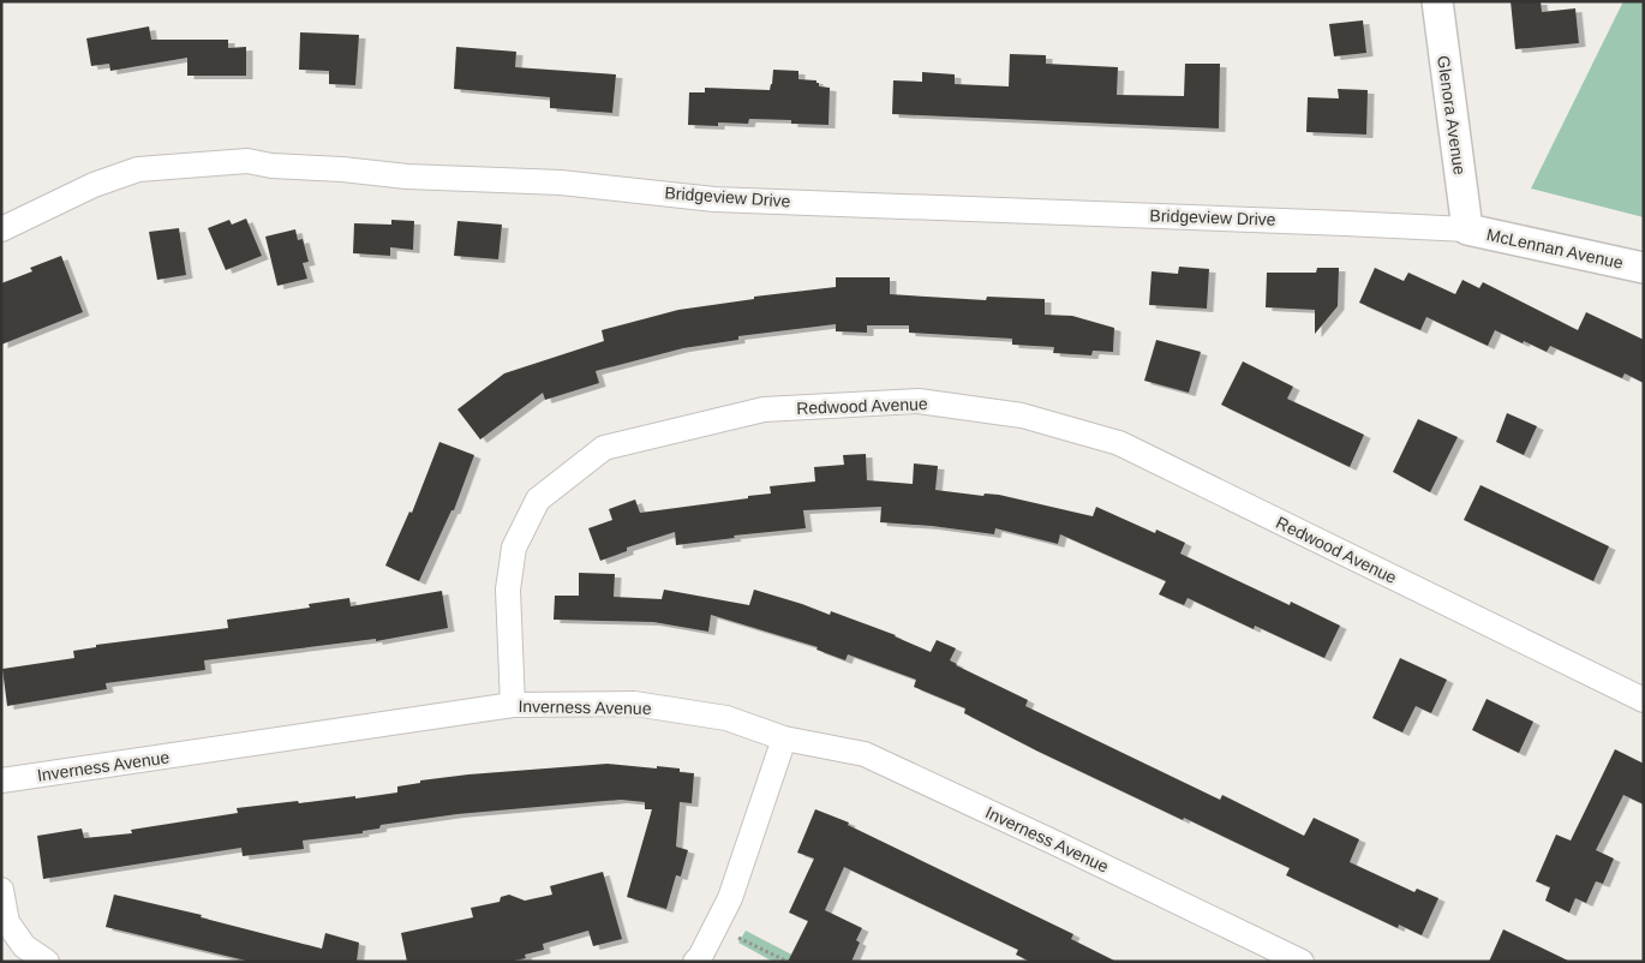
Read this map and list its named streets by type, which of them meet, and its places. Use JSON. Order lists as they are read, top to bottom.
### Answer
{
  "streets": {
    "street": [
      "Glenora Avenue",
      "Bridgeview Drive",
      "McLennan Avenue",
      "Redwood Avenue",
      "Inverness Avenue"
    ]
  },
  "crossings": [
    ["Glenora Avenue", "Bridgeview Drive"],
    ["Glenora Avenue", "McLennan Avenue"],
    ["Bridgeview Drive", "McLennan Avenue"],
    ["Redwood Avenue", "Inverness Avenue"]
  ]
}
